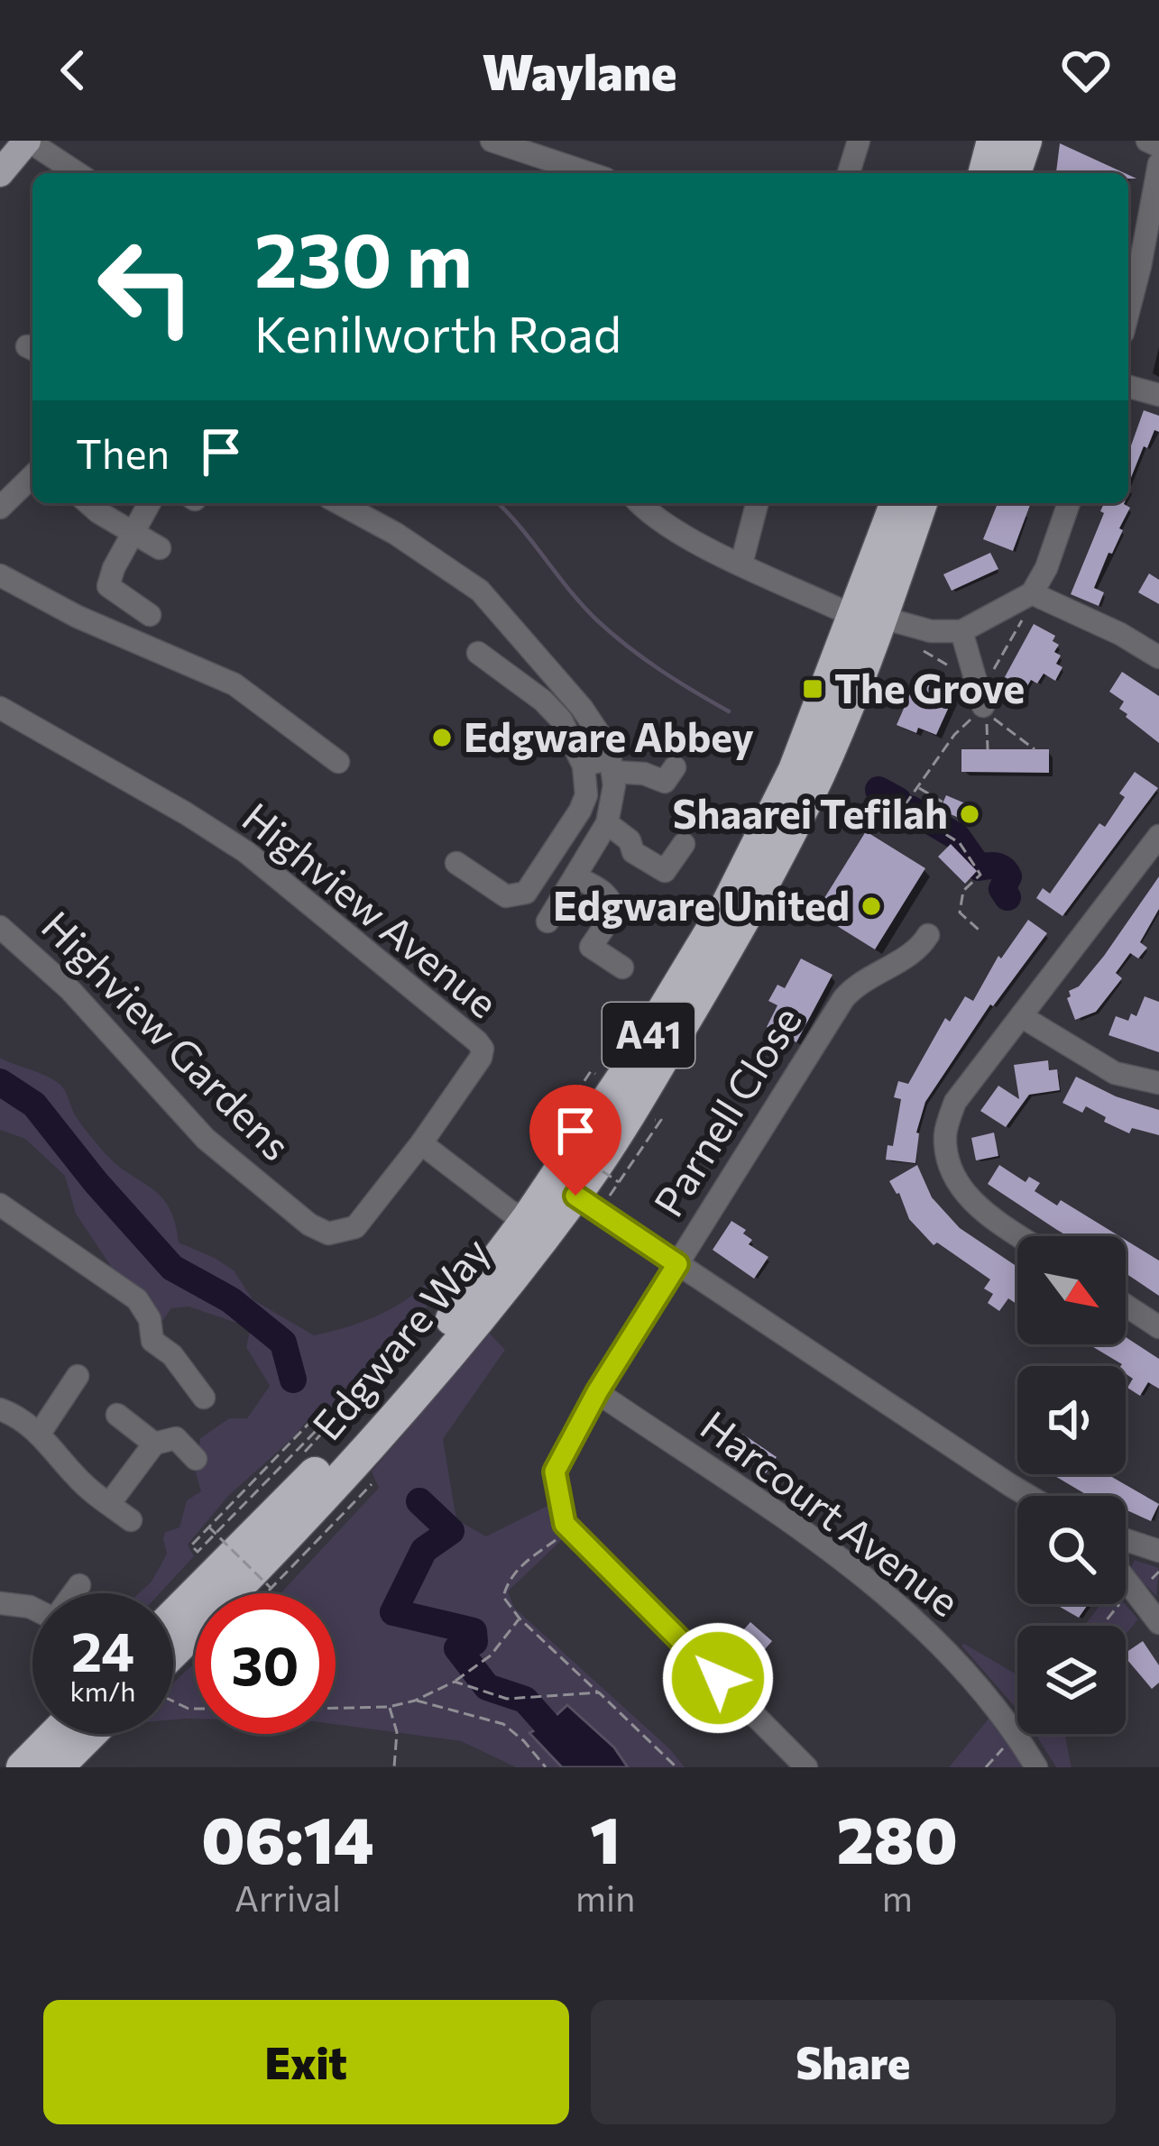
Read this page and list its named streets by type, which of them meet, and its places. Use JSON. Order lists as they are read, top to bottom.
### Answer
{
  "streets": {
    "highway": ["A41", "Edgware Way"],
    "street": [
      "Highview Avenue",
      "Highview Gardens",
      "Parnell Close",
      "Harcourt Avenue"
    ]
  },
  "crossings": [
    ["Highview Avenue", "Highview Gardens"],
    ["Parnell Close", "Harcourt Avenue"]
  ],
  "places": {
    "transit": ["The Grove"],
    "other": ["Edgware Abbey", "Shaarei Tefilah", "Edgware United"]
  },
  "north": "bottom right",
  "page": {
    "header": "Waylane",
    "turn": ["230 m", "Kenilworth Road"],
    "then": "Then",
    "speed": "24 km/h",
    "limit": "30",
    "eta": [
      "06:14",
      "Arrival",
      "1",
      "min",
      "280",
      "m"
    ],
    "buttons": ["Exit", "Share"]
  }
}
